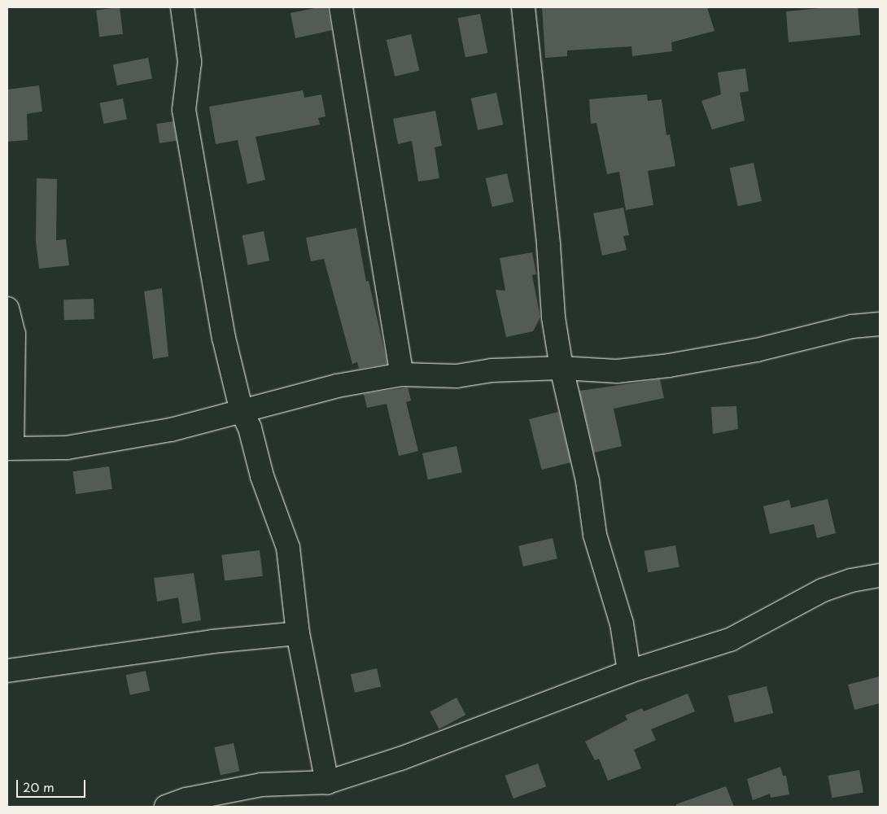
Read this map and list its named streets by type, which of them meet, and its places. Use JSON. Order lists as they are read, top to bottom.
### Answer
{
  "scale_bar": "20 m"
}
